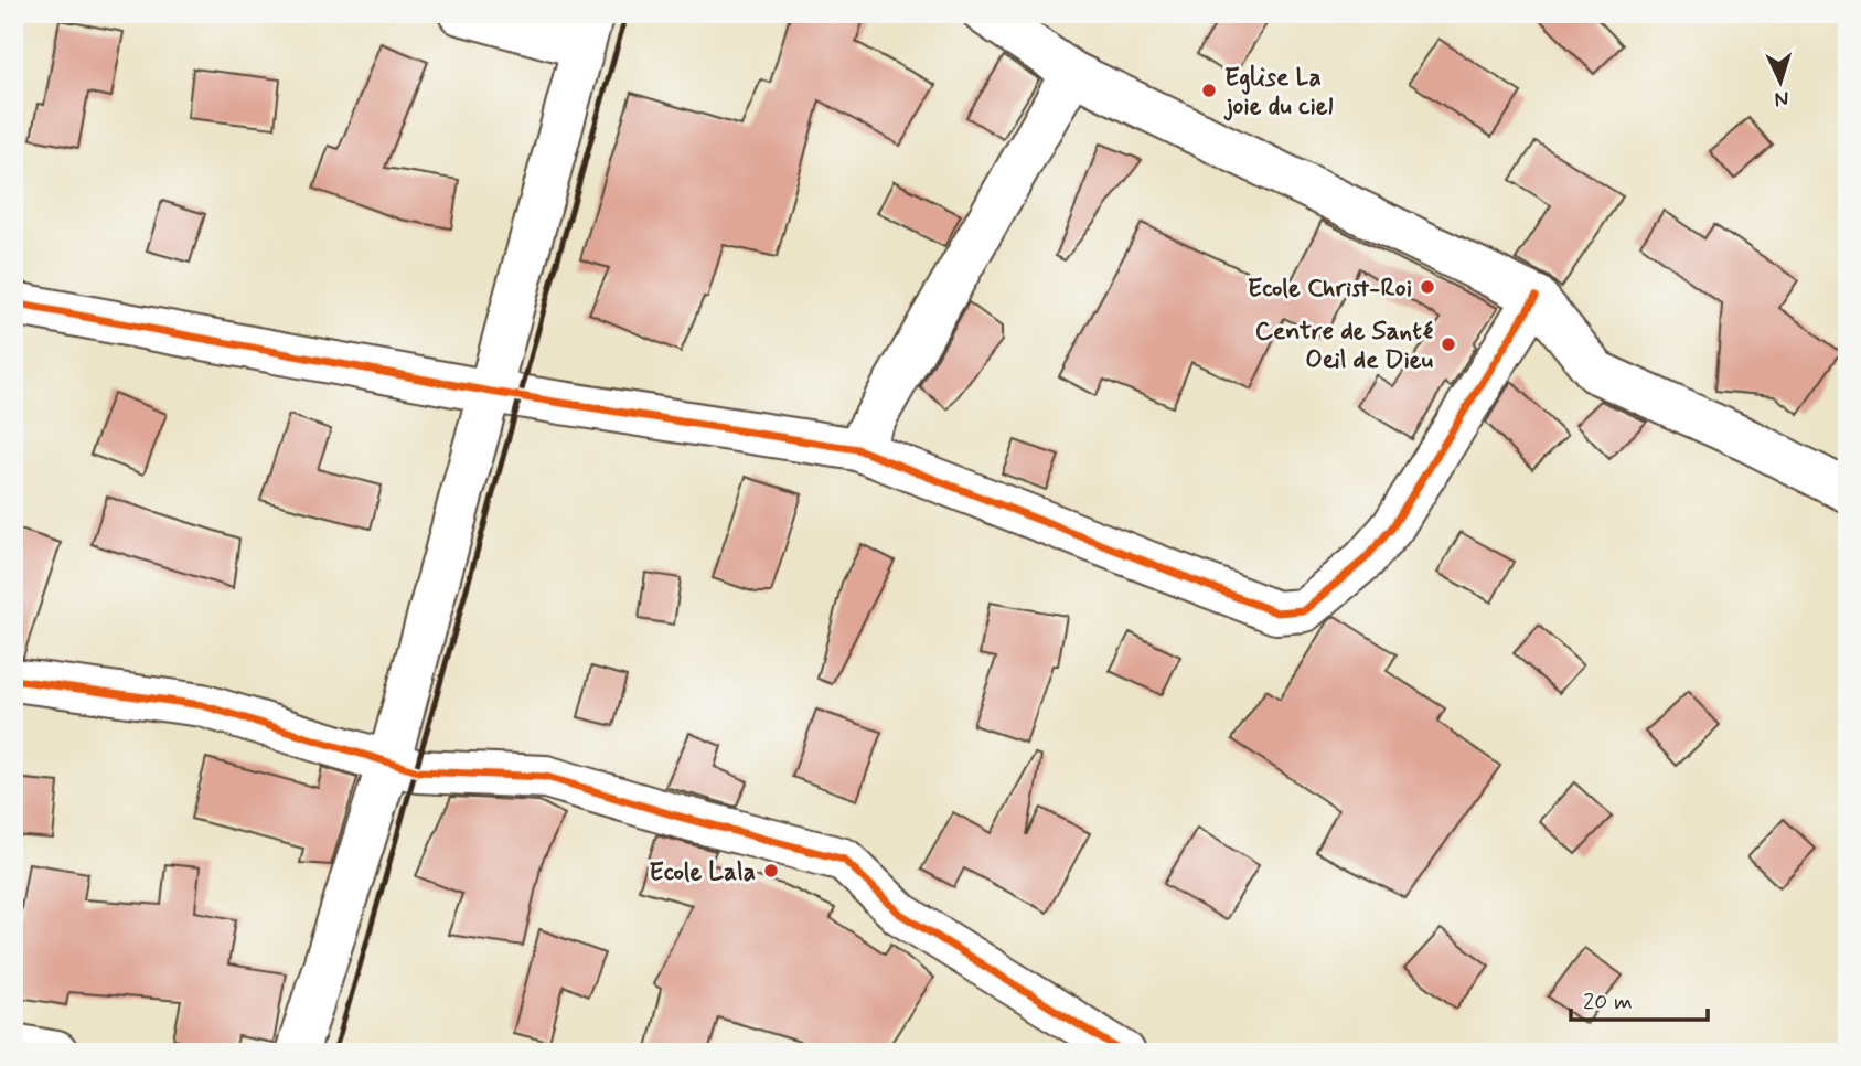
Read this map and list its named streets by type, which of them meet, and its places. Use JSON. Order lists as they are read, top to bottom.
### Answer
{
  "places": [
    "Eglise La joie du ciel",
    "Ecole Christ-Roi",
    "Centre de Santé Oeil de Dieu",
    "Ecole Lala"
  ],
  "scale_bar": "20 m",
  "north": "bottom"
}
